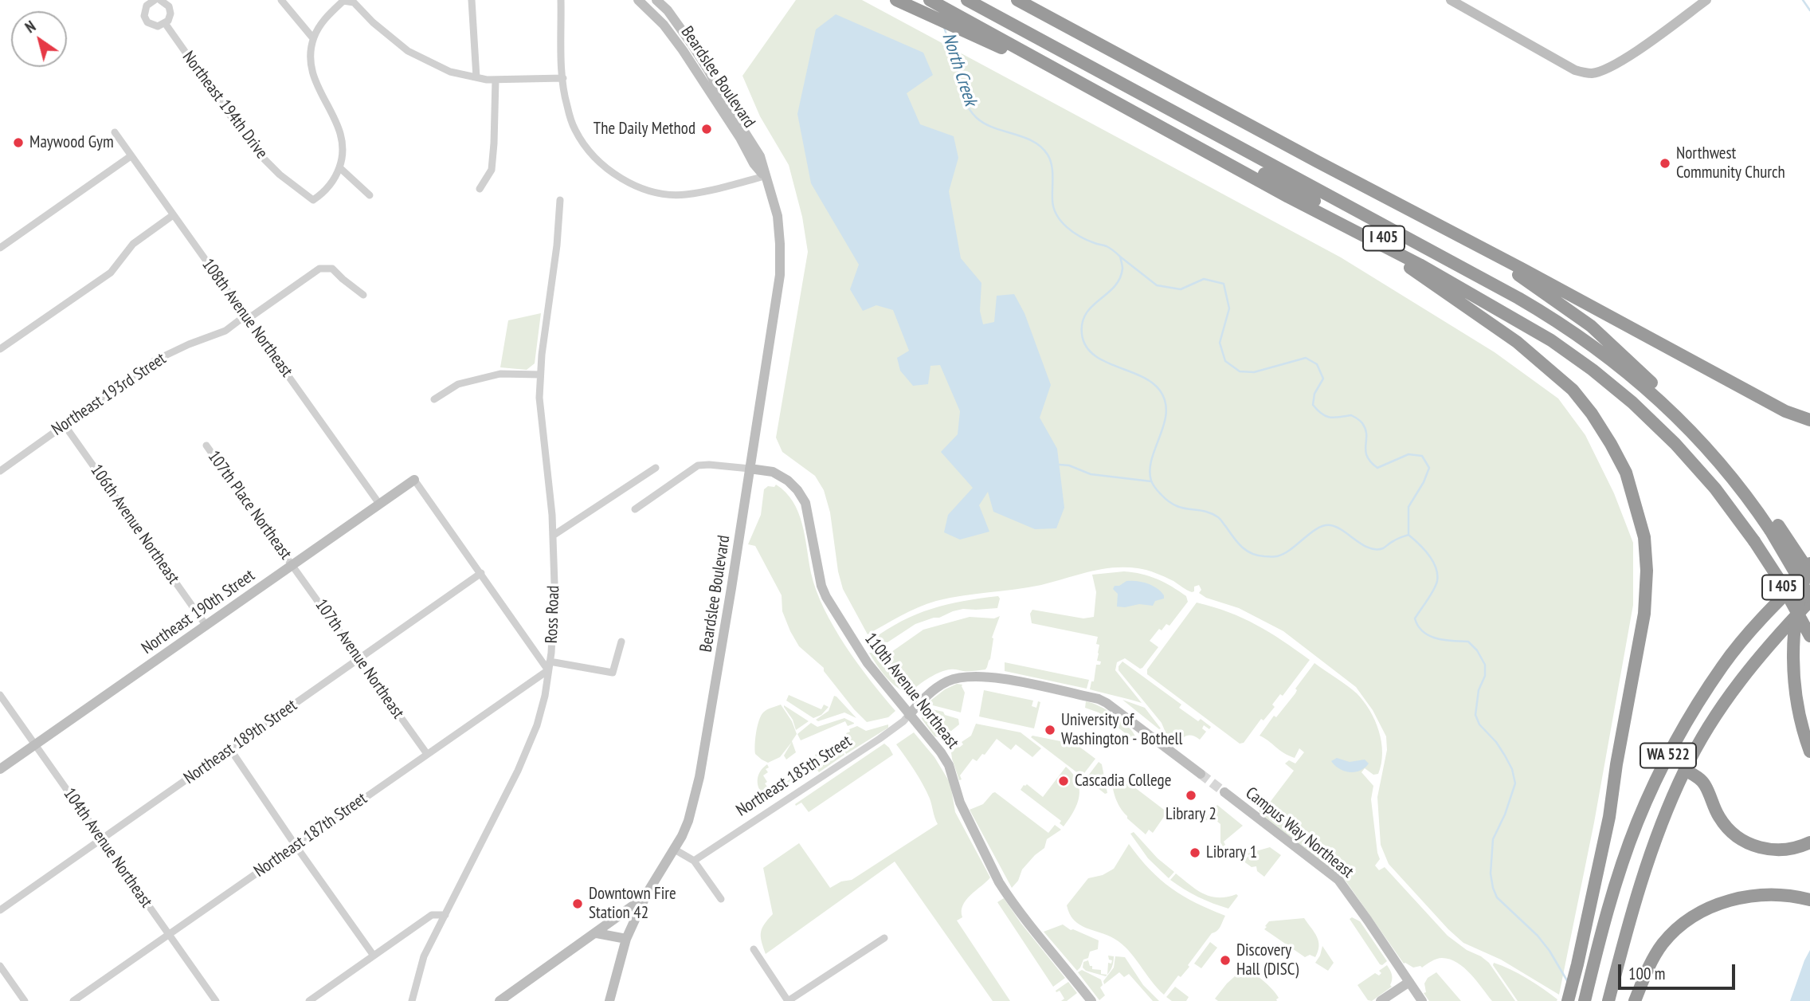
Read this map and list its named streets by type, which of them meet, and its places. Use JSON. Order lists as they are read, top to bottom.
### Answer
{
  "streets": {
    "highway": ["I 405", "WA 522"],
    "street": [
      "Beardslee Boulevard",
      "Northeast 194th Drive",
      "108th Avenue Northeast",
      "Northeast 193rd Street",
      "107th Place Northeast",
      "106th Avenue Northeast",
      "Northeast 190th Street",
      "Ross Road",
      "107th Avenue Northeast",
      "110th Avenue Northeast",
      "Northeast 189th Street",
      "Northeast 185th Street",
      "Campus Way Northeast",
      "Northeast 187th Street",
      "104th Avenue Northeast"
    ]
  },
  "crossings": [
    ["Beardslee Boulevard", "110th Avenue Northeast"],
    ["I 405", "WA 522"],
    ["108th Avenue Northeast", "Northeast 193rd Street"],
    ["108th Avenue Northeast", "Northeast 190th Street"],
    ["Northeast 193rd Street", "106th Avenue Northeast"],
    ["107th Place Northeast", "Northeast 190th Street"],
    ["107th Place Northeast", "107th Avenue Northeast"],
    ["106th Avenue Northeast", "Northeast 190th Street"],
    ["Northeast 190th Street", "107th Avenue Northeast"],
    ["Northeast 190th Street", "104th Avenue Northeast"],
    ["Ross Road", "Northeast 187th Street"],
    ["107th Avenue Northeast", "Northeast 189th Street"],
    ["107th Avenue Northeast", "Northeast 187th Street"],
    ["110th Avenue Northeast", "Northeast 185th Street"],
    ["Northeast 189th Street", "104th Avenue Northeast"],
    ["Northeast 187th Street", "104th Avenue Northeast"]
  ],
  "water": ["North Creek"],
  "places": [
    "The Daily Method",
    "Maywood Gym",
    "Northwest Community Church",
    "University of Washington - Bothell",
    "Cascadia College",
    "Library 2",
    "Library 1",
    "Downtown Fire Station 42",
    "Discovery Hall (DISC)"
  ],
  "scale_bar": "100 m",
  "north": "top left"
}
